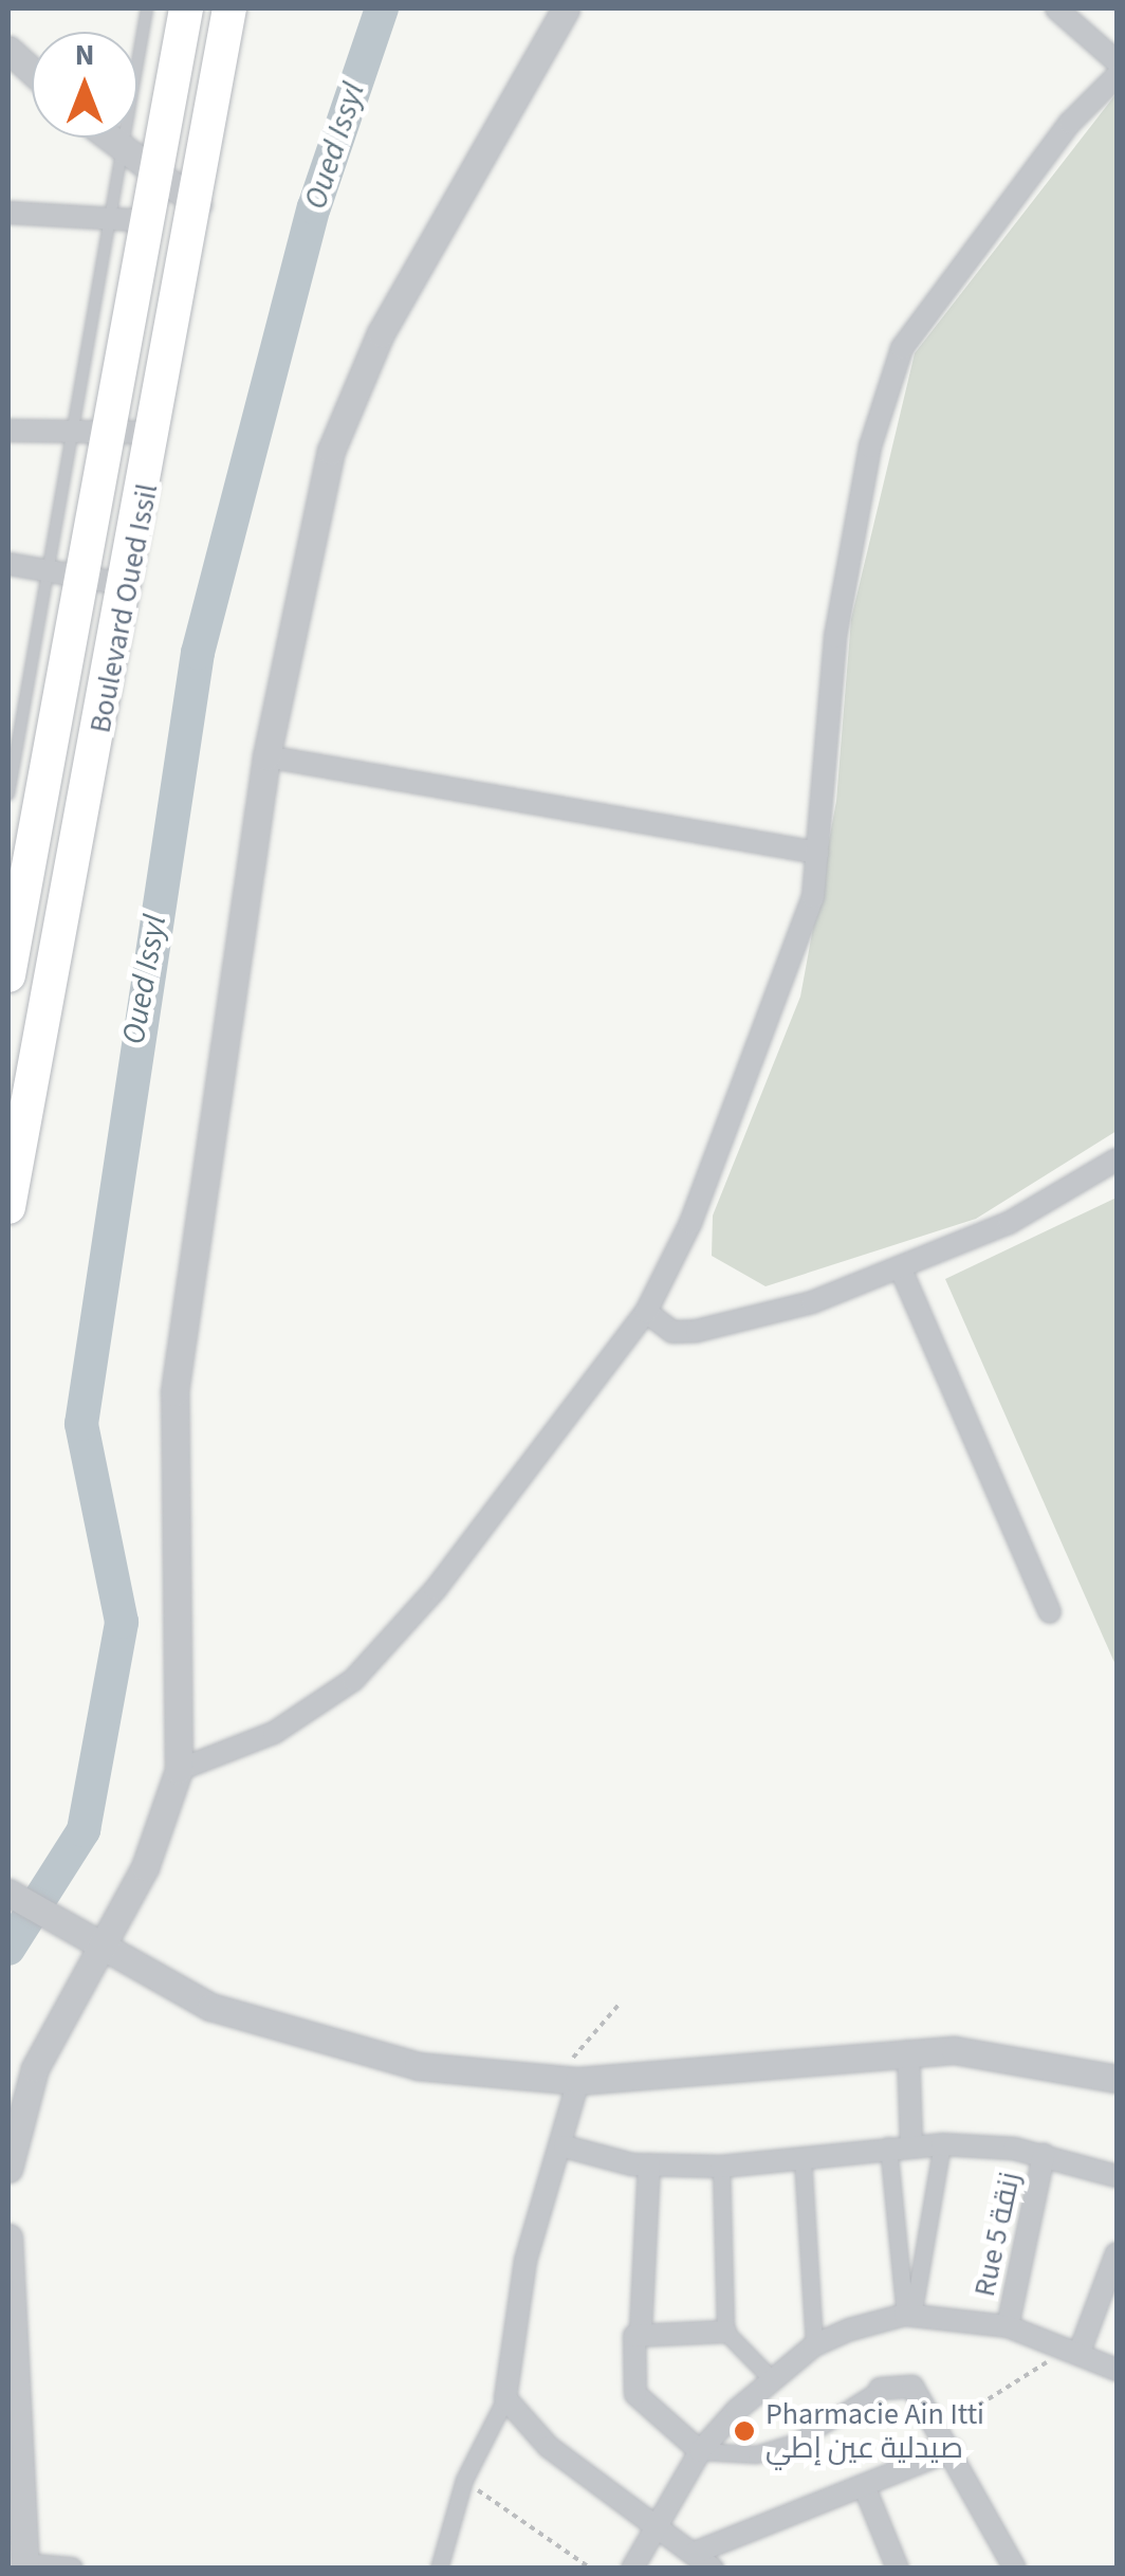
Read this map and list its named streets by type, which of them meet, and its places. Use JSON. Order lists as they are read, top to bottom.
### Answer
{
  "streets": {
    "main road": ["Boulevard Oued Issil"],
    "street": ["Rue 5 زنقة"]
  },
  "water": ["Oued Issyl"],
  "places": ["Pharmacie Ain Itti صيدلية عين إطي"],
  "north": "top"
}
